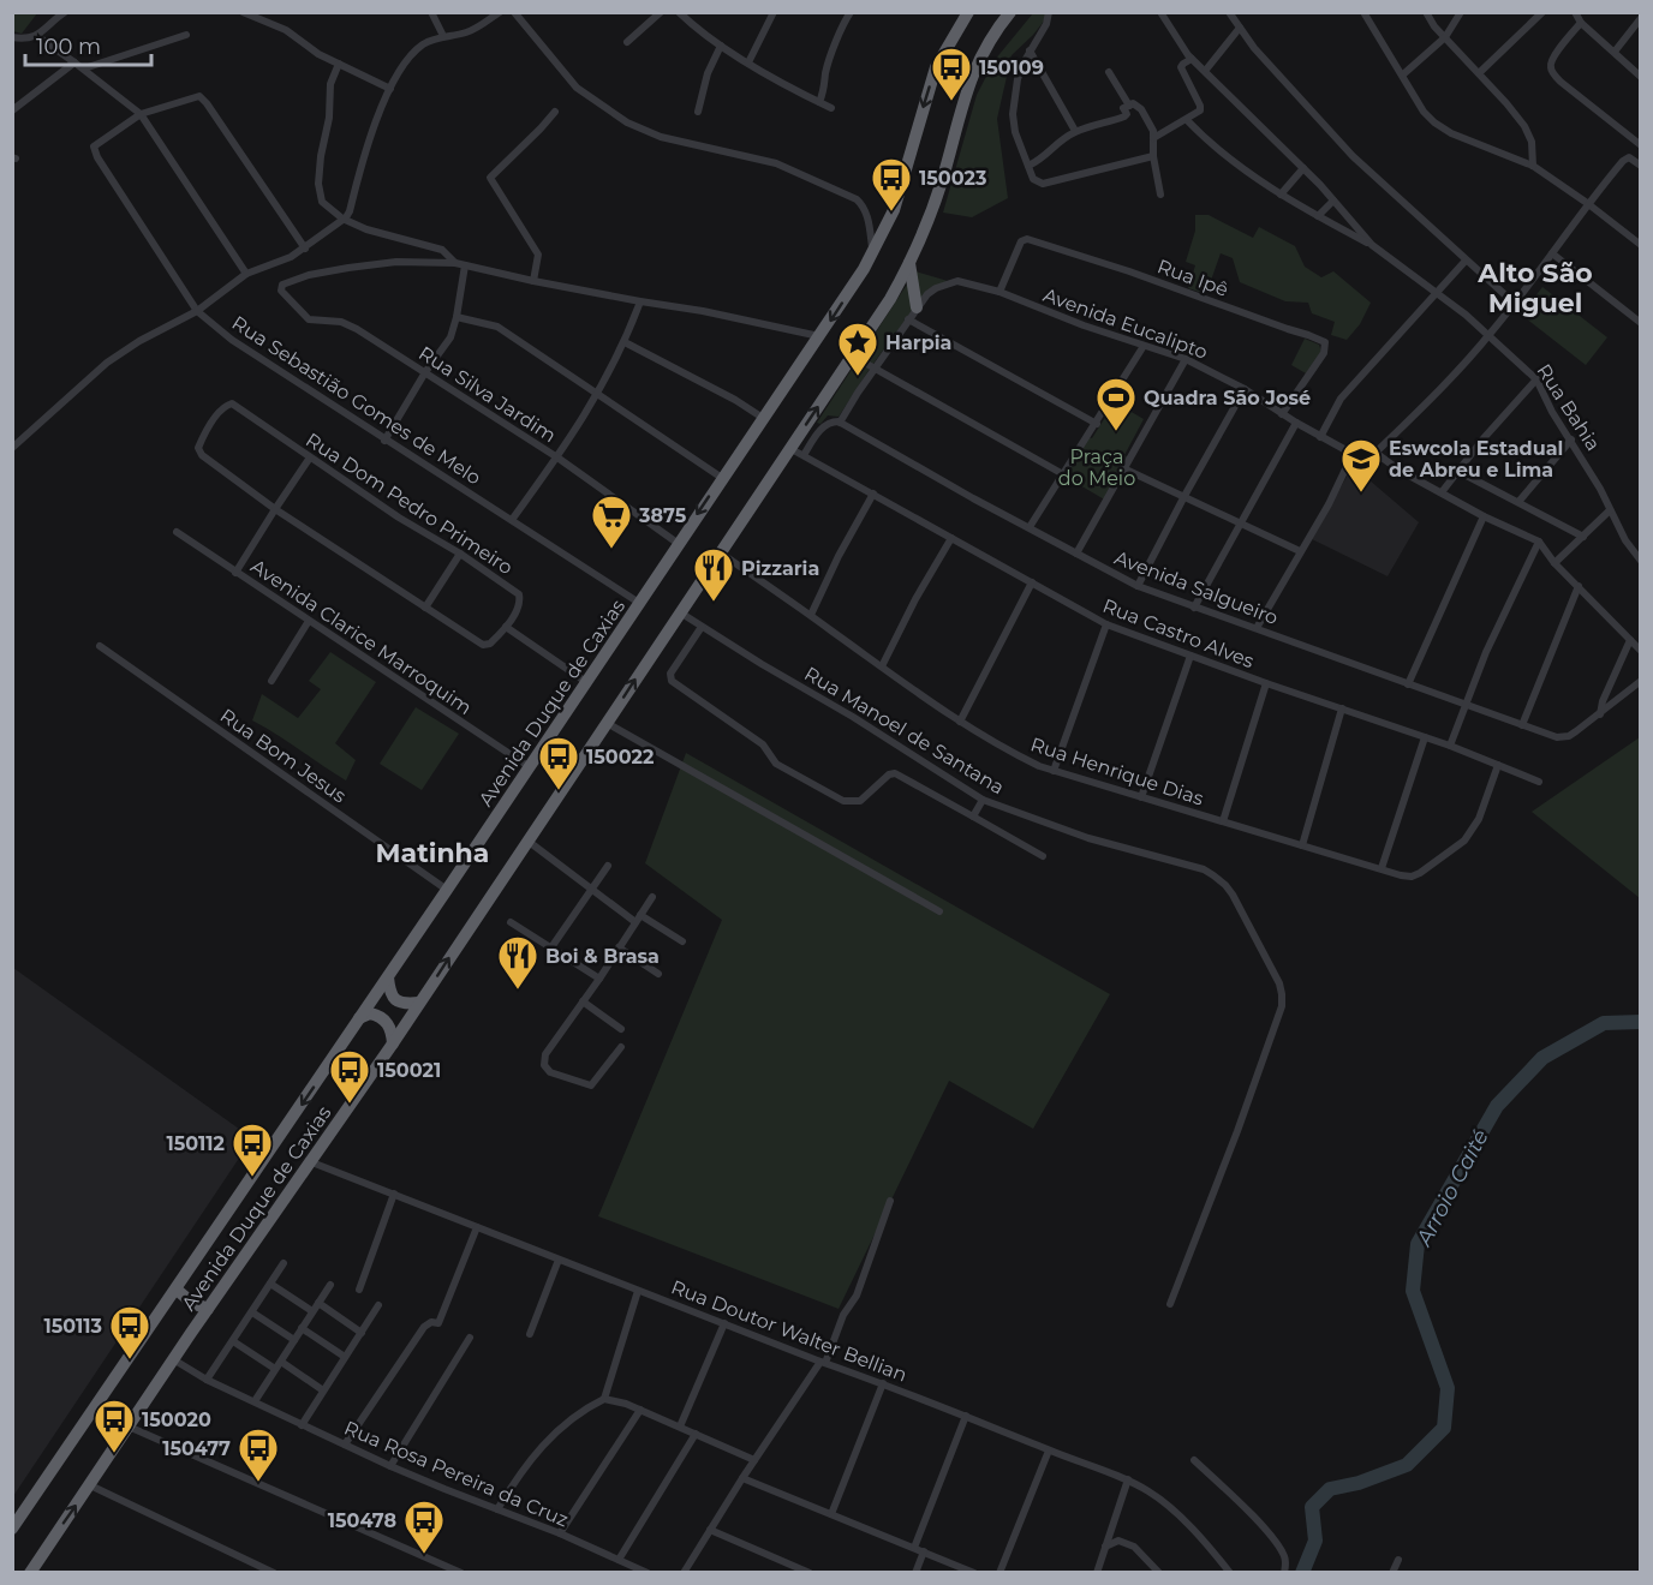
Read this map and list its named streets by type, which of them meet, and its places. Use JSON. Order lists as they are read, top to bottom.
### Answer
{
  "streets": {
    "highway": ["Avenida Duque de Caxias"],
    "street": [
      "Rua Ipê",
      "Avenida Eucalipto",
      "Rua Silva Jardim",
      "Rua Sebastião Gomes de Melo",
      "Rua Bahia",
      "Rua Dom Pedro Primeiro",
      "Avenida Salgueiro",
      "Rua Castro Alves",
      "Avenida Clarice Marroquim",
      "Rua Manoel de Santana",
      "Rua Bom Jesus",
      "Rua Henrique Dias",
      "Rua Doutor Walter Bellian",
      "Rua Rosa Pereira da Cruz"
    ]
  },
  "crossings": [
    ["Rua Ipê", "Avenida Eucalipto"],
    ["Avenida Eucalipto", "Avenida Salgueiro"],
    ["Rua Silva Jardim", "Avenida Duque de Caxias"],
    ["Rua Sebastião Gomes de Melo", "Avenida Duque de Caxias"],
    ["Rua Castro Alves", "Avenida Duque de Caxias"],
    ["Rua Castro Alves", "Rua Henrique Dias"],
    ["Avenida Clarice Marroquim", "Avenida Duque de Caxias"],
    ["Avenida Duque de Caxias", "Rua Manoel de Santana"],
    ["Avenida Duque de Caxias", "Rua Bom Jesus"],
    ["Avenida Duque de Caxias", "Rua Henrique Dias"],
    ["Avenida Duque de Caxias", "Rua Doutor Walter Bellian"],
    ["Avenida Duque de Caxias", "Rua Rosa Pereira da Cruz"]
  ],
  "districts": ["Alto São Miguel", "Matinha"],
  "water": ["Arroio Caité"],
  "parks": ["Praça do Meio"],
  "places": {
    "bus stop": [
      "150109",
      "150023",
      "150022",
      "150021",
      "150112",
      "150113",
      "150020",
      "150477",
      "150478"
    ],
    "place": ["Harpia"],
    "sports": ["Quadra São José"],
    "school or university": ["Eswcola Estadual de Abreu e Lima"],
    "supermarket": ["3875"],
    "restaurant": ["Pizzaria", "Boi & Brasa"]
  },
  "scale_bar": "100 m"
}
